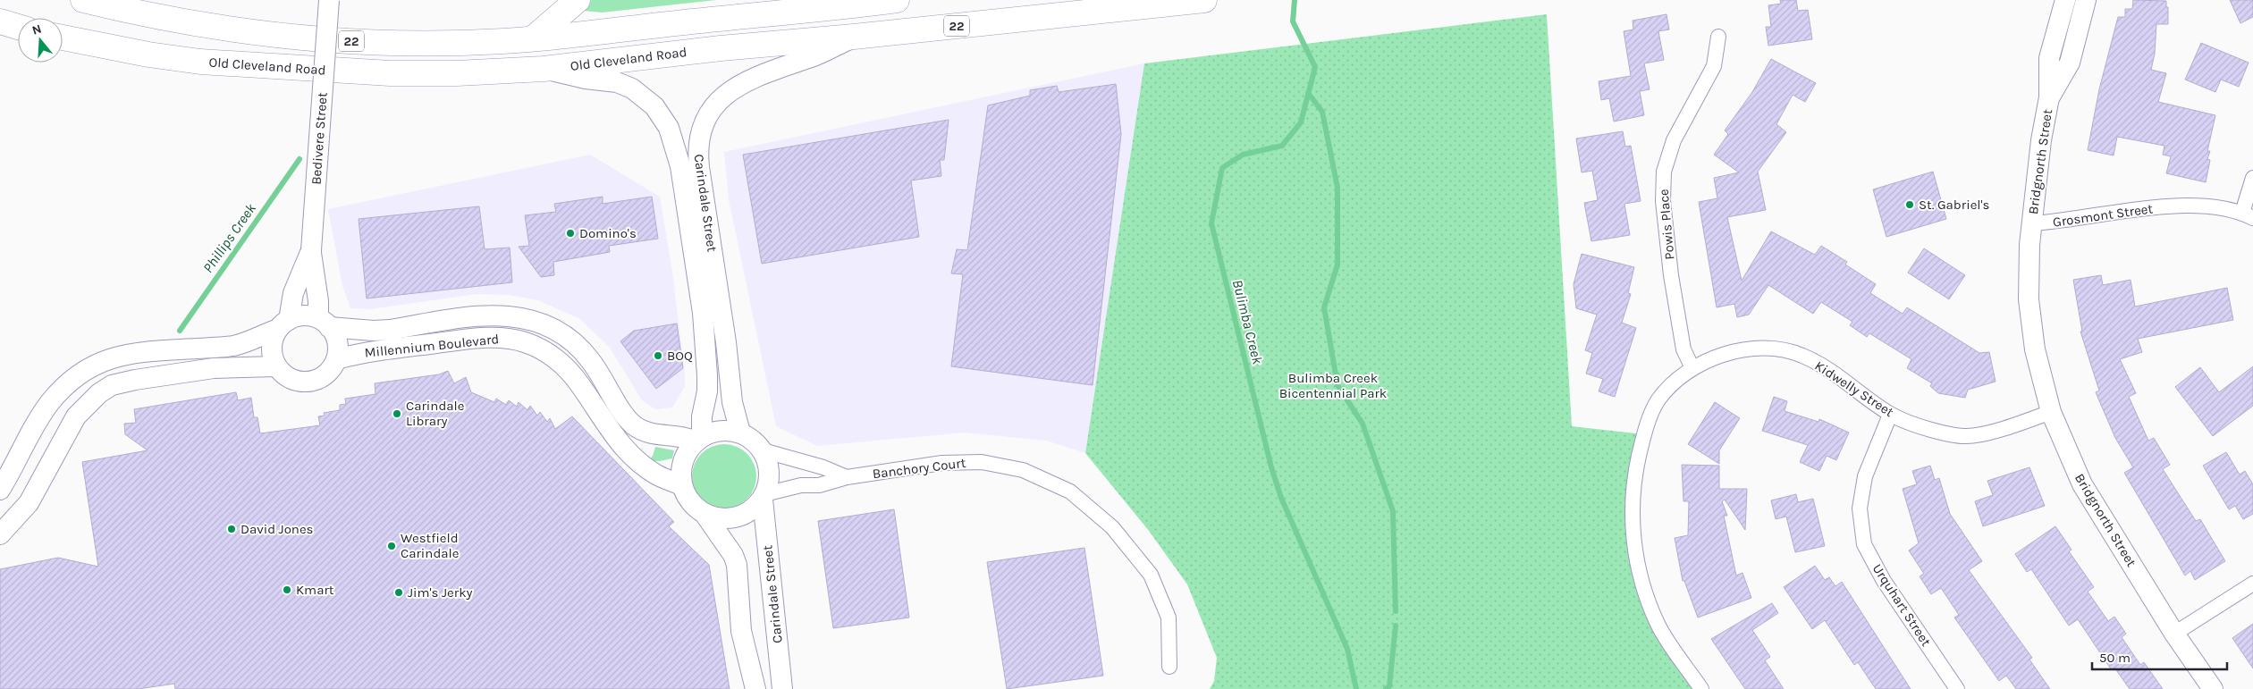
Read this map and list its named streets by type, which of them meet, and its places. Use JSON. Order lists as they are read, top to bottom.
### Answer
{
  "streets": {
    "highway": ["22", "Old Cleveland Road"],
    "street": [
      "Bedivere Street",
      "Bridgnorth Street",
      "Carindale Street",
      "Grosmont Street",
      "Powis Place",
      "Millennium Boulevard",
      "Kidwelly Street",
      "Banchory Court",
      "Urquhart Street"
    ]
  },
  "crossings": [
    ["Old Cleveland Road", "Carindale Street"],
    ["Bedivere Street", "Millennium Boulevard"],
    ["Bridgnorth Street", "Grosmont Street"],
    ["Bridgnorth Street", "Kidwelly Street"],
    ["Carindale Street", "Millennium Boulevard"],
    ["Carindale Street", "Banchory Court"],
    ["Powis Place", "Kidwelly Street"],
    ["Millennium Boulevard", "Banchory Court"],
    ["Kidwelly Street", "Urquhart Street"]
  ],
  "water": ["Phillips Creek", "Bulimba Creek"],
  "parks": ["Bulimba Creek Bicentennial Park"],
  "places": [
    "St. Gabriel's",
    "Domino's",
    "BOQ",
    "Carindale Library",
    "David Jones",
    "Westfield Carindale",
    "Kmart",
    "Jim's Jerky"
  ],
  "scale_bar": "50 m",
  "north": "top"
}
